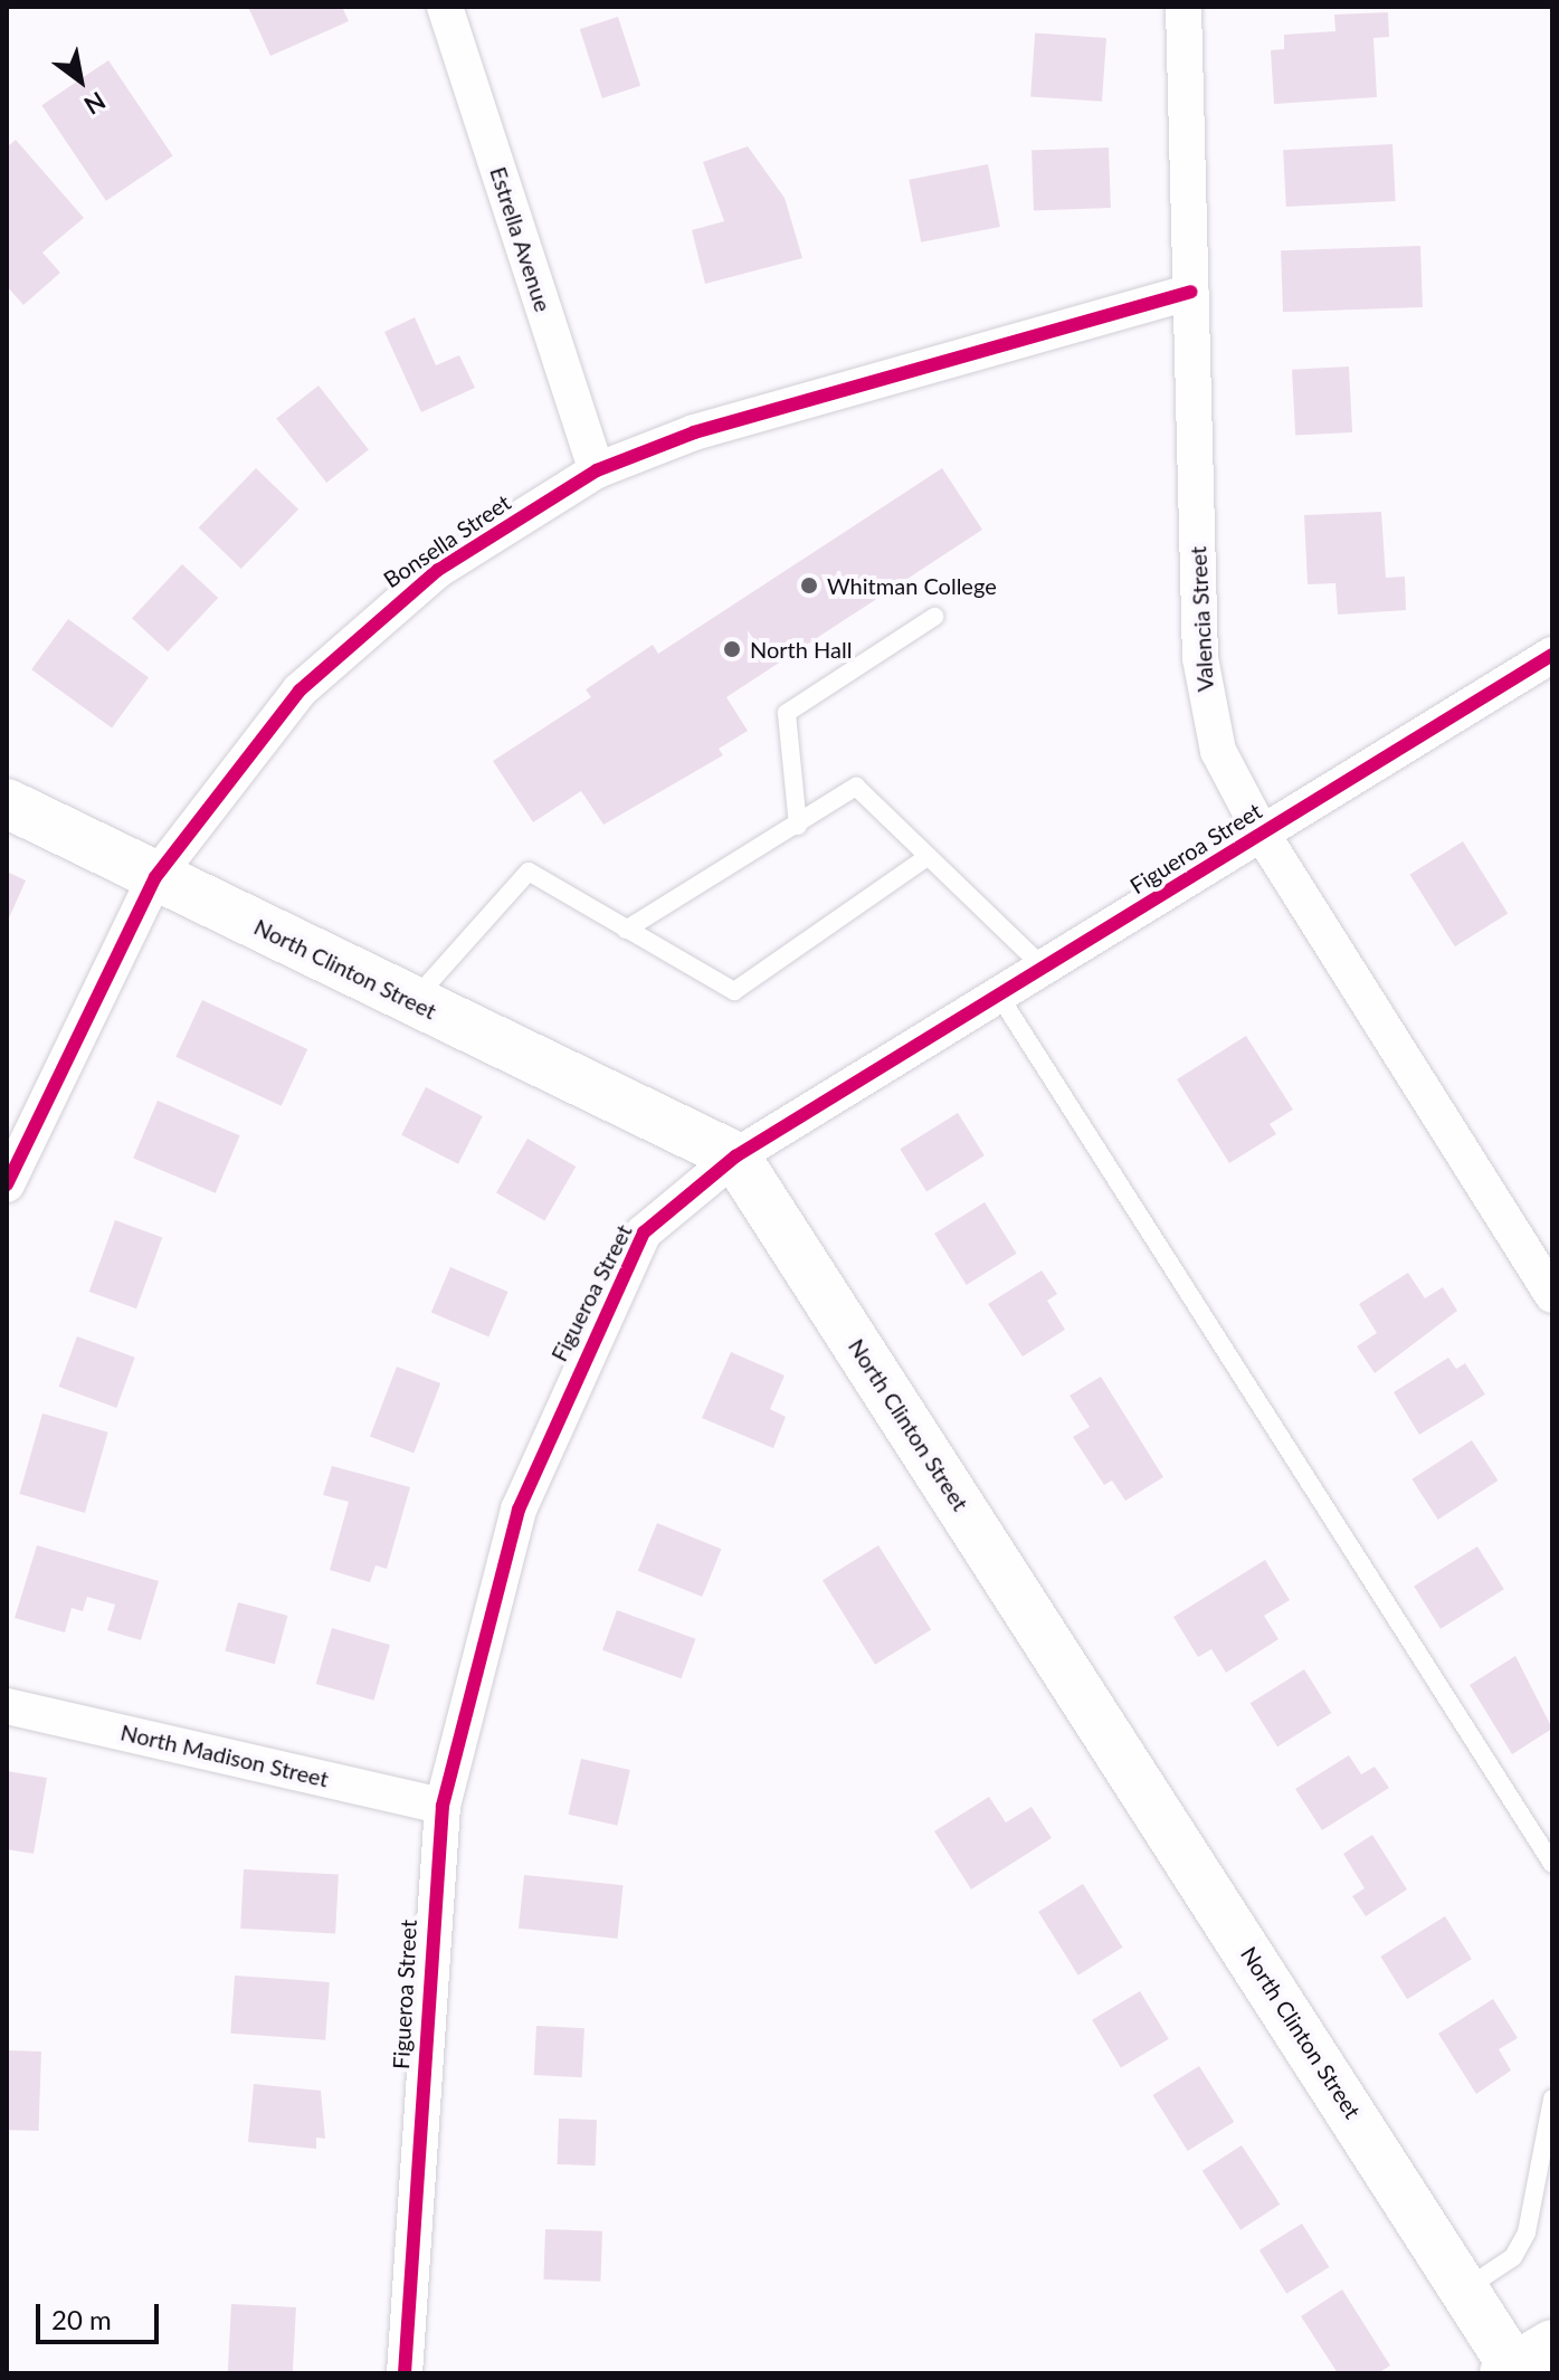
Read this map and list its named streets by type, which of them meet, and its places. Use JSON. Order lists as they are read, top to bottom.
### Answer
{
  "streets": {
    "main road": ["North Clinton Street"],
    "street": [
      "Estrella Avenue",
      "Bonsella Street",
      "Valencia Street",
      "Figueroa Street",
      "North Madison Street"
    ]
  },
  "crossings": [
    ["Estrella Avenue", "Bonsella Street"],
    ["Bonsella Street", "Valencia Street"],
    ["Bonsella Street", "North Clinton Street"],
    ["Valencia Street", "Figueroa Street"],
    ["Figueroa Street", "North Clinton Street"],
    ["Figueroa Street", "North Madison Street"]
  ],
  "places": ["Whitman College", "North Hall"],
  "scale_bar": "20 m",
  "north": "bottom right"
}
